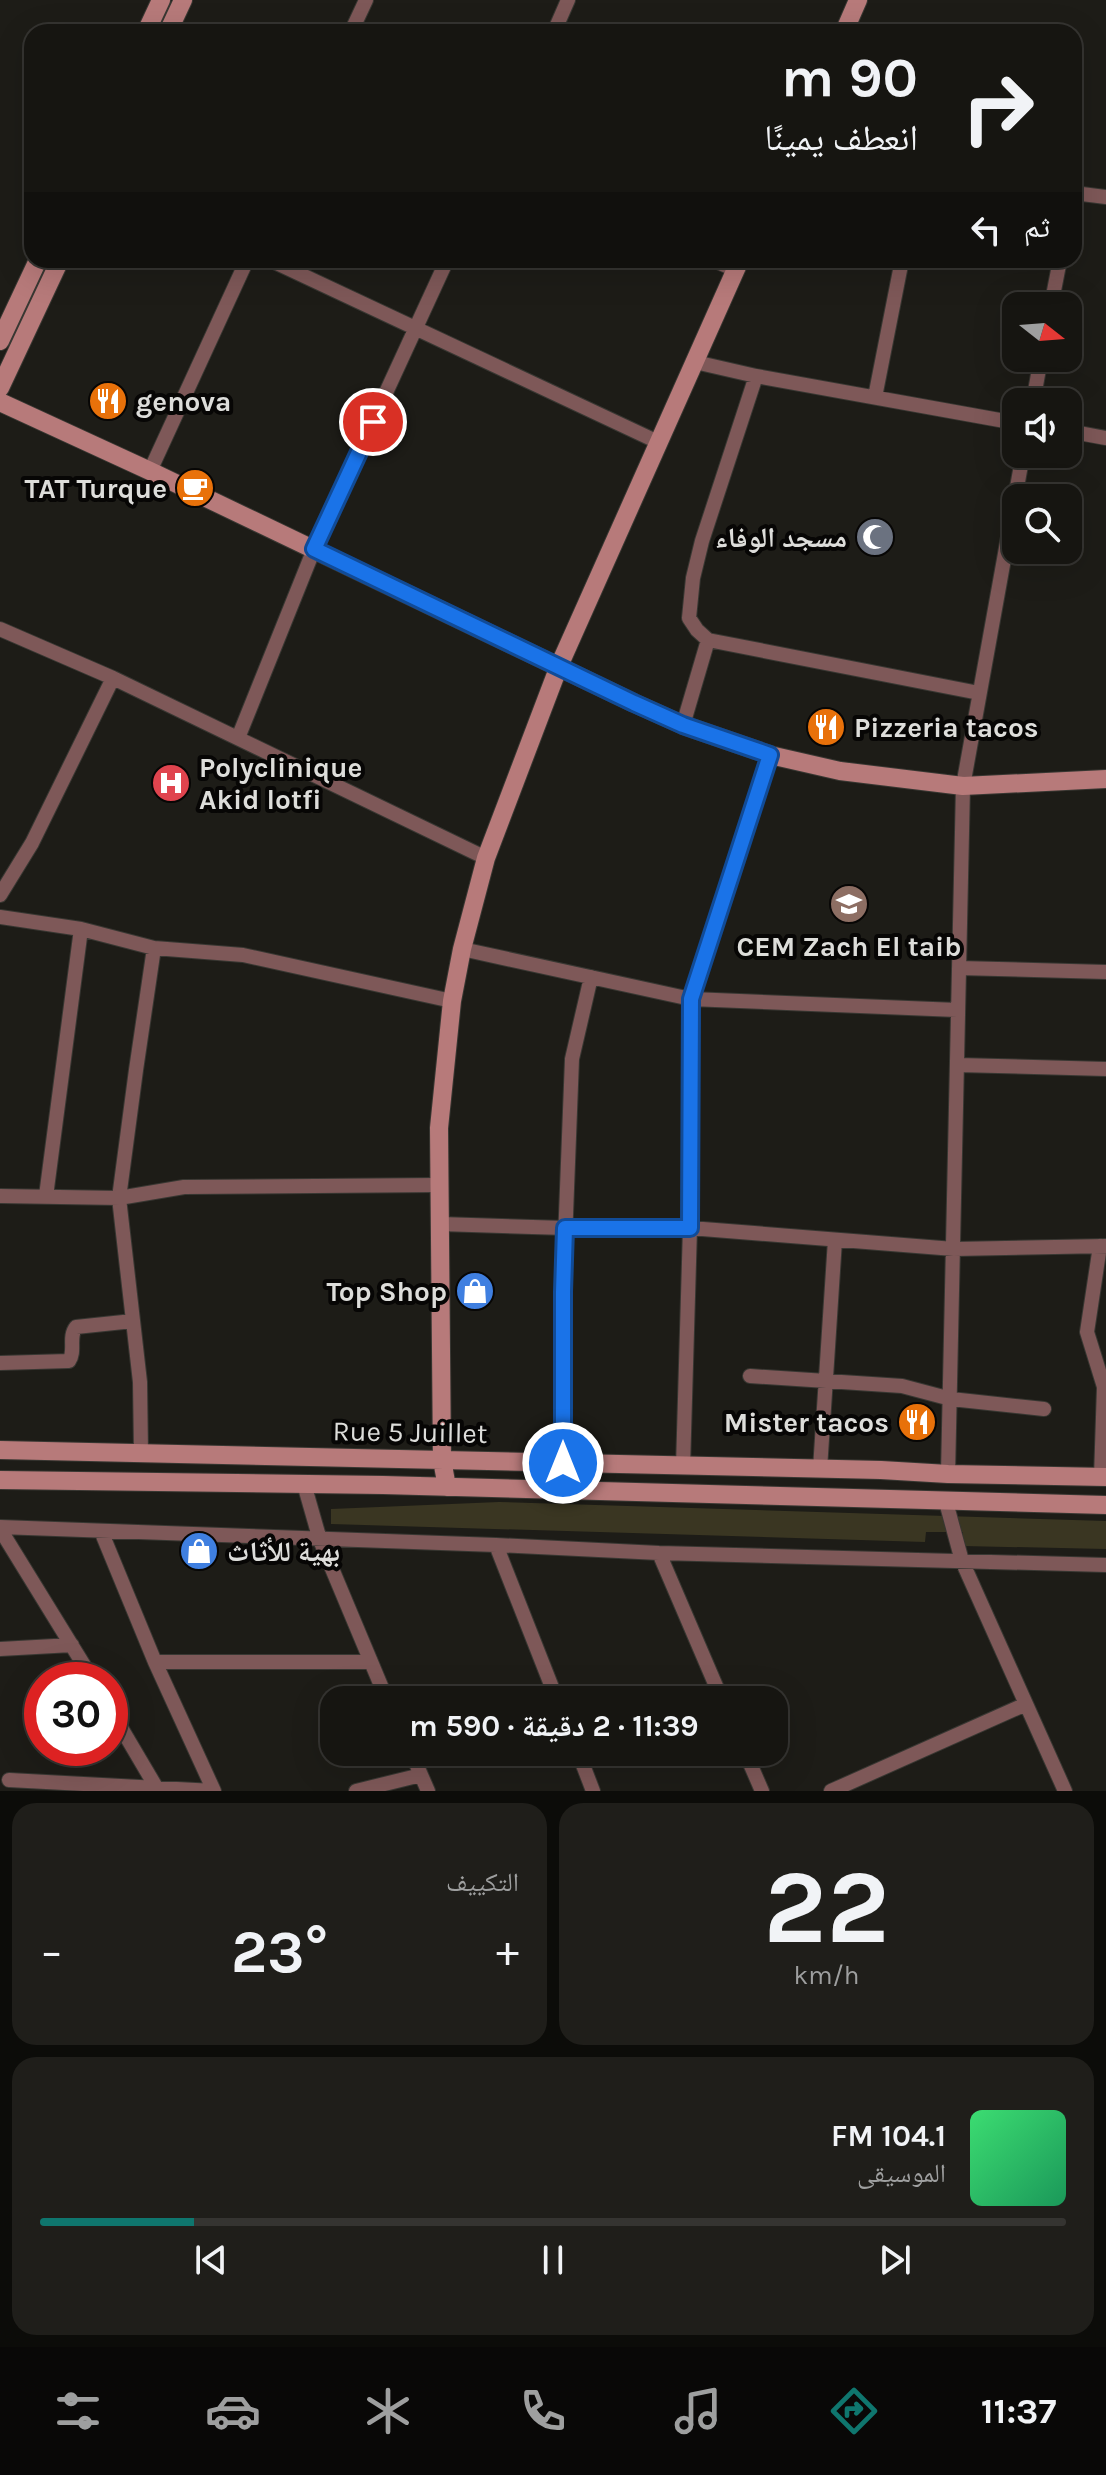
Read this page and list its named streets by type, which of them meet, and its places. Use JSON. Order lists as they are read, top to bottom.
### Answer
{
  "streets": {
    "main road": ["Rue 5 Juillet"]
  },
  "places": {
    "restaurant": ["genova", "Pizzeria tacos", "Mister tacos"],
    "cafe": ["TAT Turque"],
    "mosque": ["مسجد الوفاء"],
    "hospital": ["Polyclinique Akid lotfi"],
    "school or university": ["CEM Zach El taib"],
    "shop": ["Top Shop", "بهية للأثاث"]
  },
  "north": "right",
  "page": {
    "turn": ["90 m", "انعطف يمينًا"],
    "then": "ثم",
    "limit": "30",
    "trip": "11:39 · 2 دقيقة · 590 m",
    "tile": [
      ["22", "km/h"],
      "التكييف"
    ],
    "heat": ["−", "23°", "+"],
    "song": ["104.1 FM", "الموسيقى"],
    "tabs": "11:37"
  }
}
